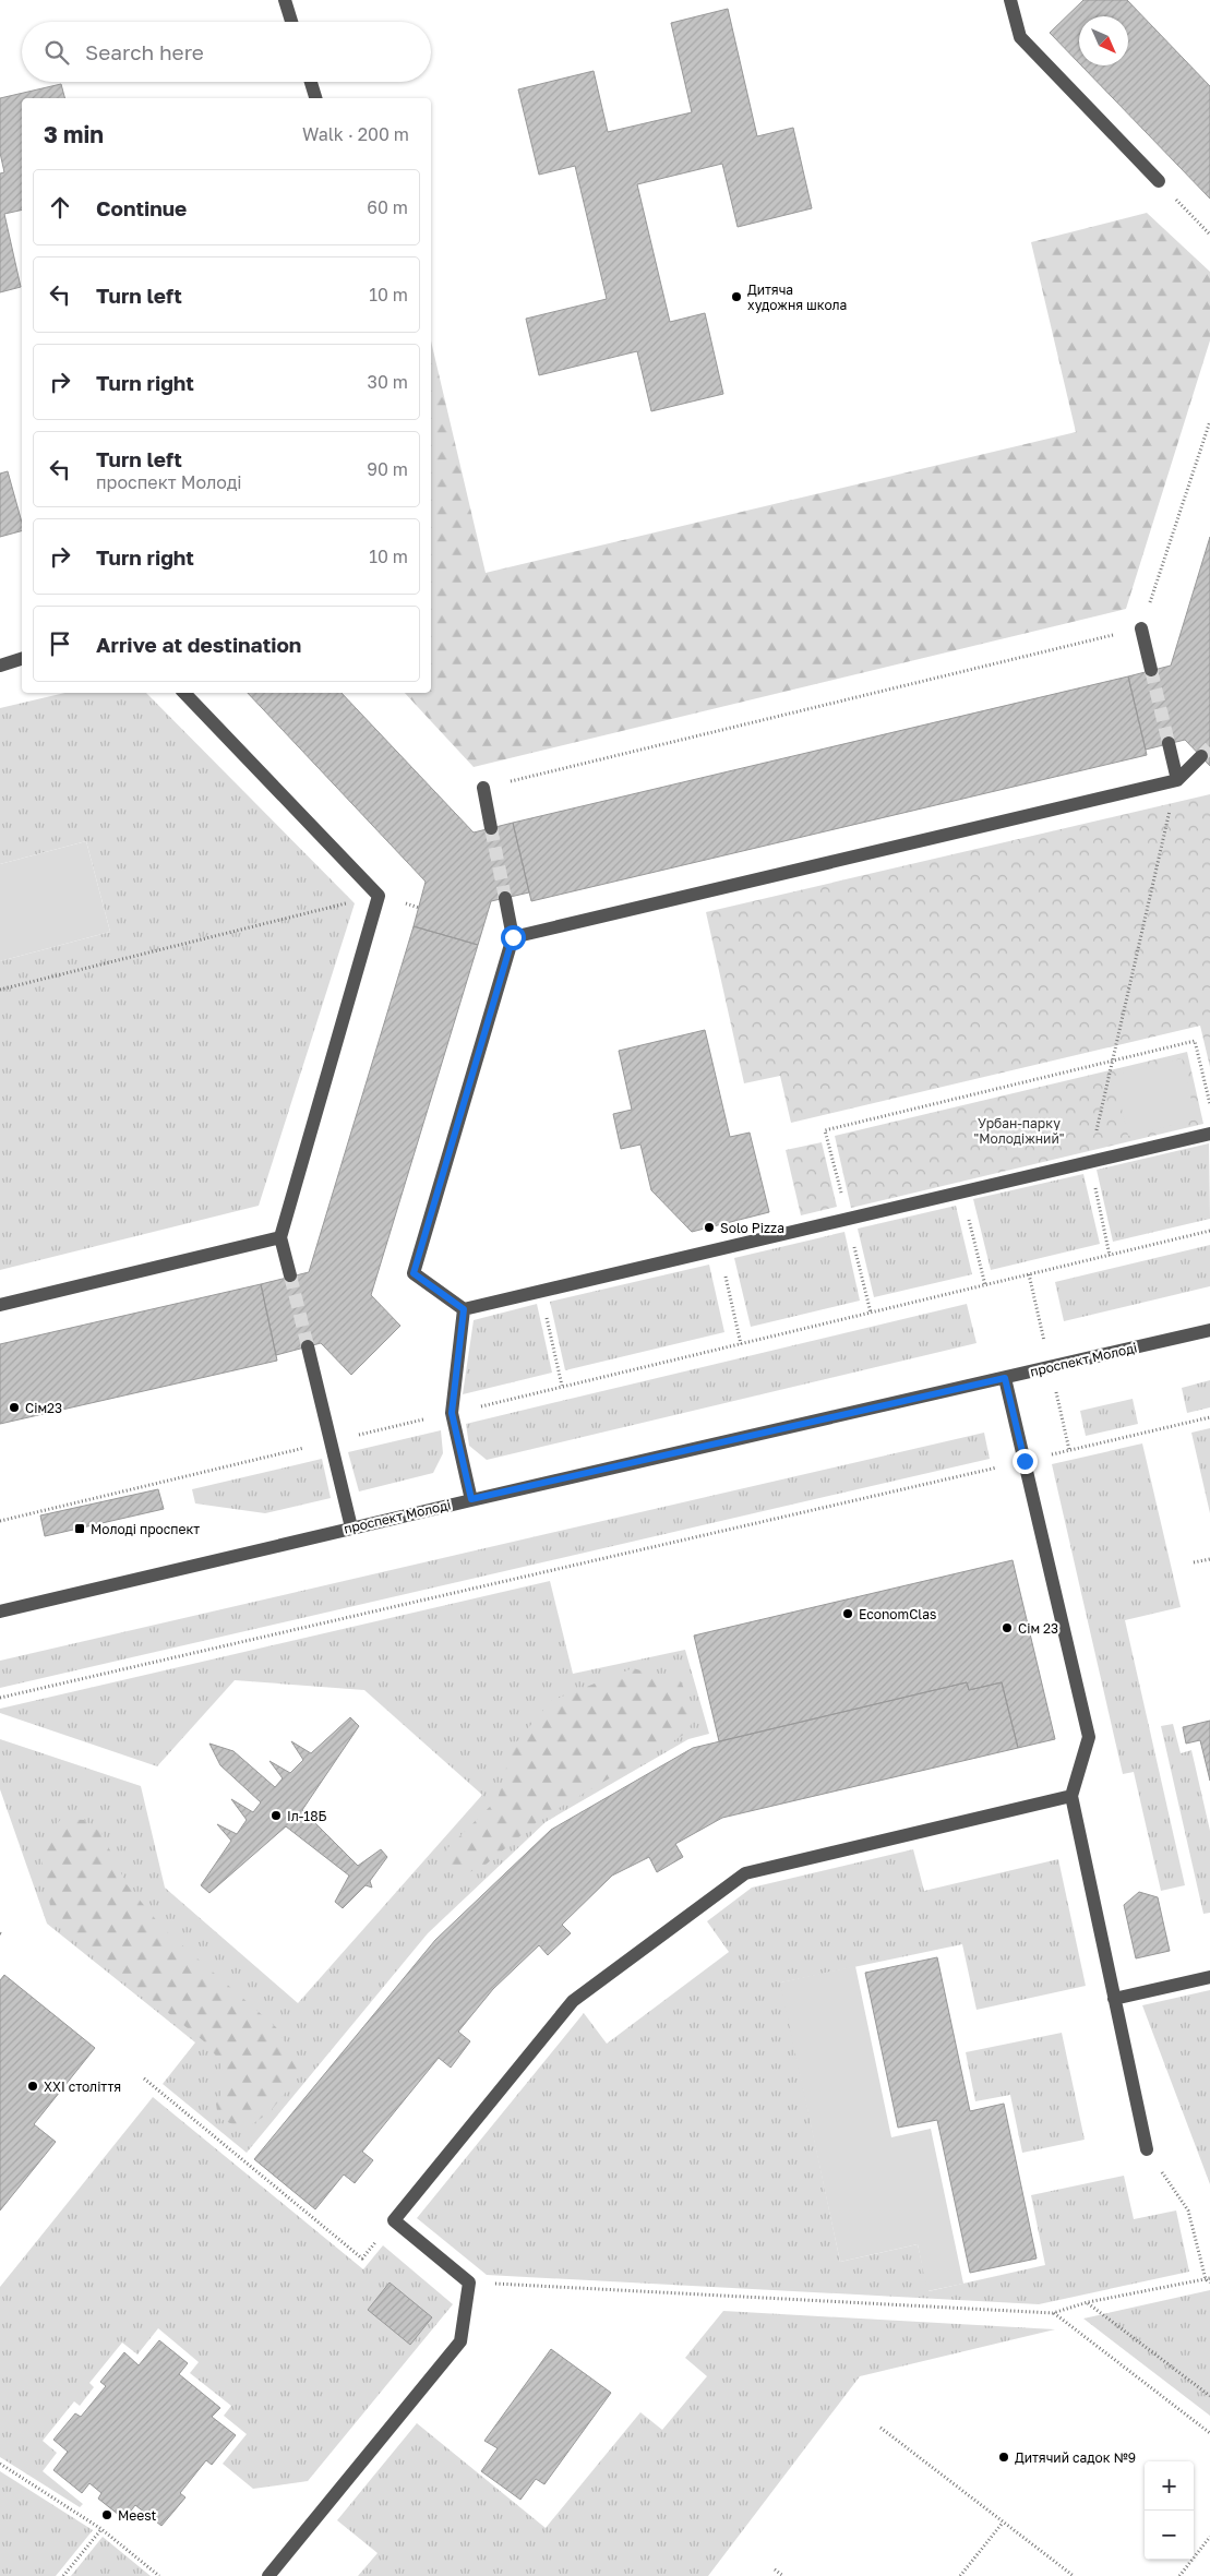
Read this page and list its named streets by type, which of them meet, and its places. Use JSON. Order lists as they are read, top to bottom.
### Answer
{
  "streets": {
    "street": ["проспект Молоді"]
  },
  "parks": ["Урбан-парку \"Молодіжний\""],
  "places": {
    "other": [
      "Дитяча художня школа",
      "Solo Pizza",
      "Сім23",
      "EconomClas",
      "Сім 23",
      "Іл-18Б",
      "ХХІ століття",
      "Дитячий садок №9",
      "Meest"
    ],
    "transit": ["Молоді проспект"]
  },
  "north": "bottom right",
  "page": {
    "search": "Search here",
    "heading": ["3 min", "Walk · 200 m"],
    "list": [
      ["Continue", "60 m"],
      ["Turn left", "10 m"],
      ["Turn right", "30 m"],
      ["Turn left", "проспект Молоді", "90 m"],
      ["Turn right", "10 m"],
      "Arrive at destination"
    ],
    "map_buttons": ["+", "−"]
  }
}
